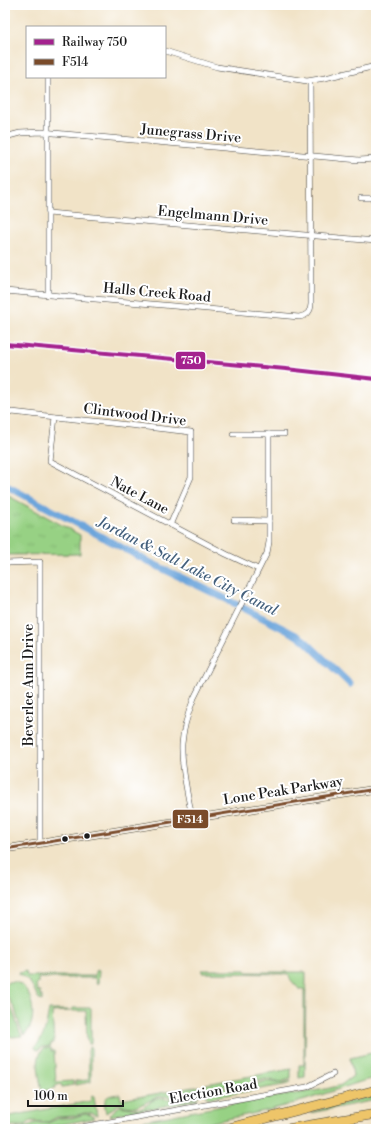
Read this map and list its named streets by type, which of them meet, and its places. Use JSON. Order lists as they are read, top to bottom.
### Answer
{
  "streets": {
    "main road": ["Lone Peak Parkway"],
    "street": [
      "Junegrass Drive",
      "Engelmann Drive",
      "Halls Creek Road",
      "Clintwood Drive",
      "Nate Lane",
      "Beverlee Ann Drive",
      "Election Road"
    ]
  },
  "crossings": [
    ["Engelmann Drive", "Halls Creek Road"],
    ["Clintwood Drive", "Nate Lane"],
    ["Beverlee Ann Drive", "Lone Peak Parkway"]
  ],
  "water": ["Jordan & Salt Lake City Canal"],
  "lines": ["rail line 750", "transit line F514"],
  "legend": ["Railway 750", "F514"],
  "scale_bar": "100 m"
}
